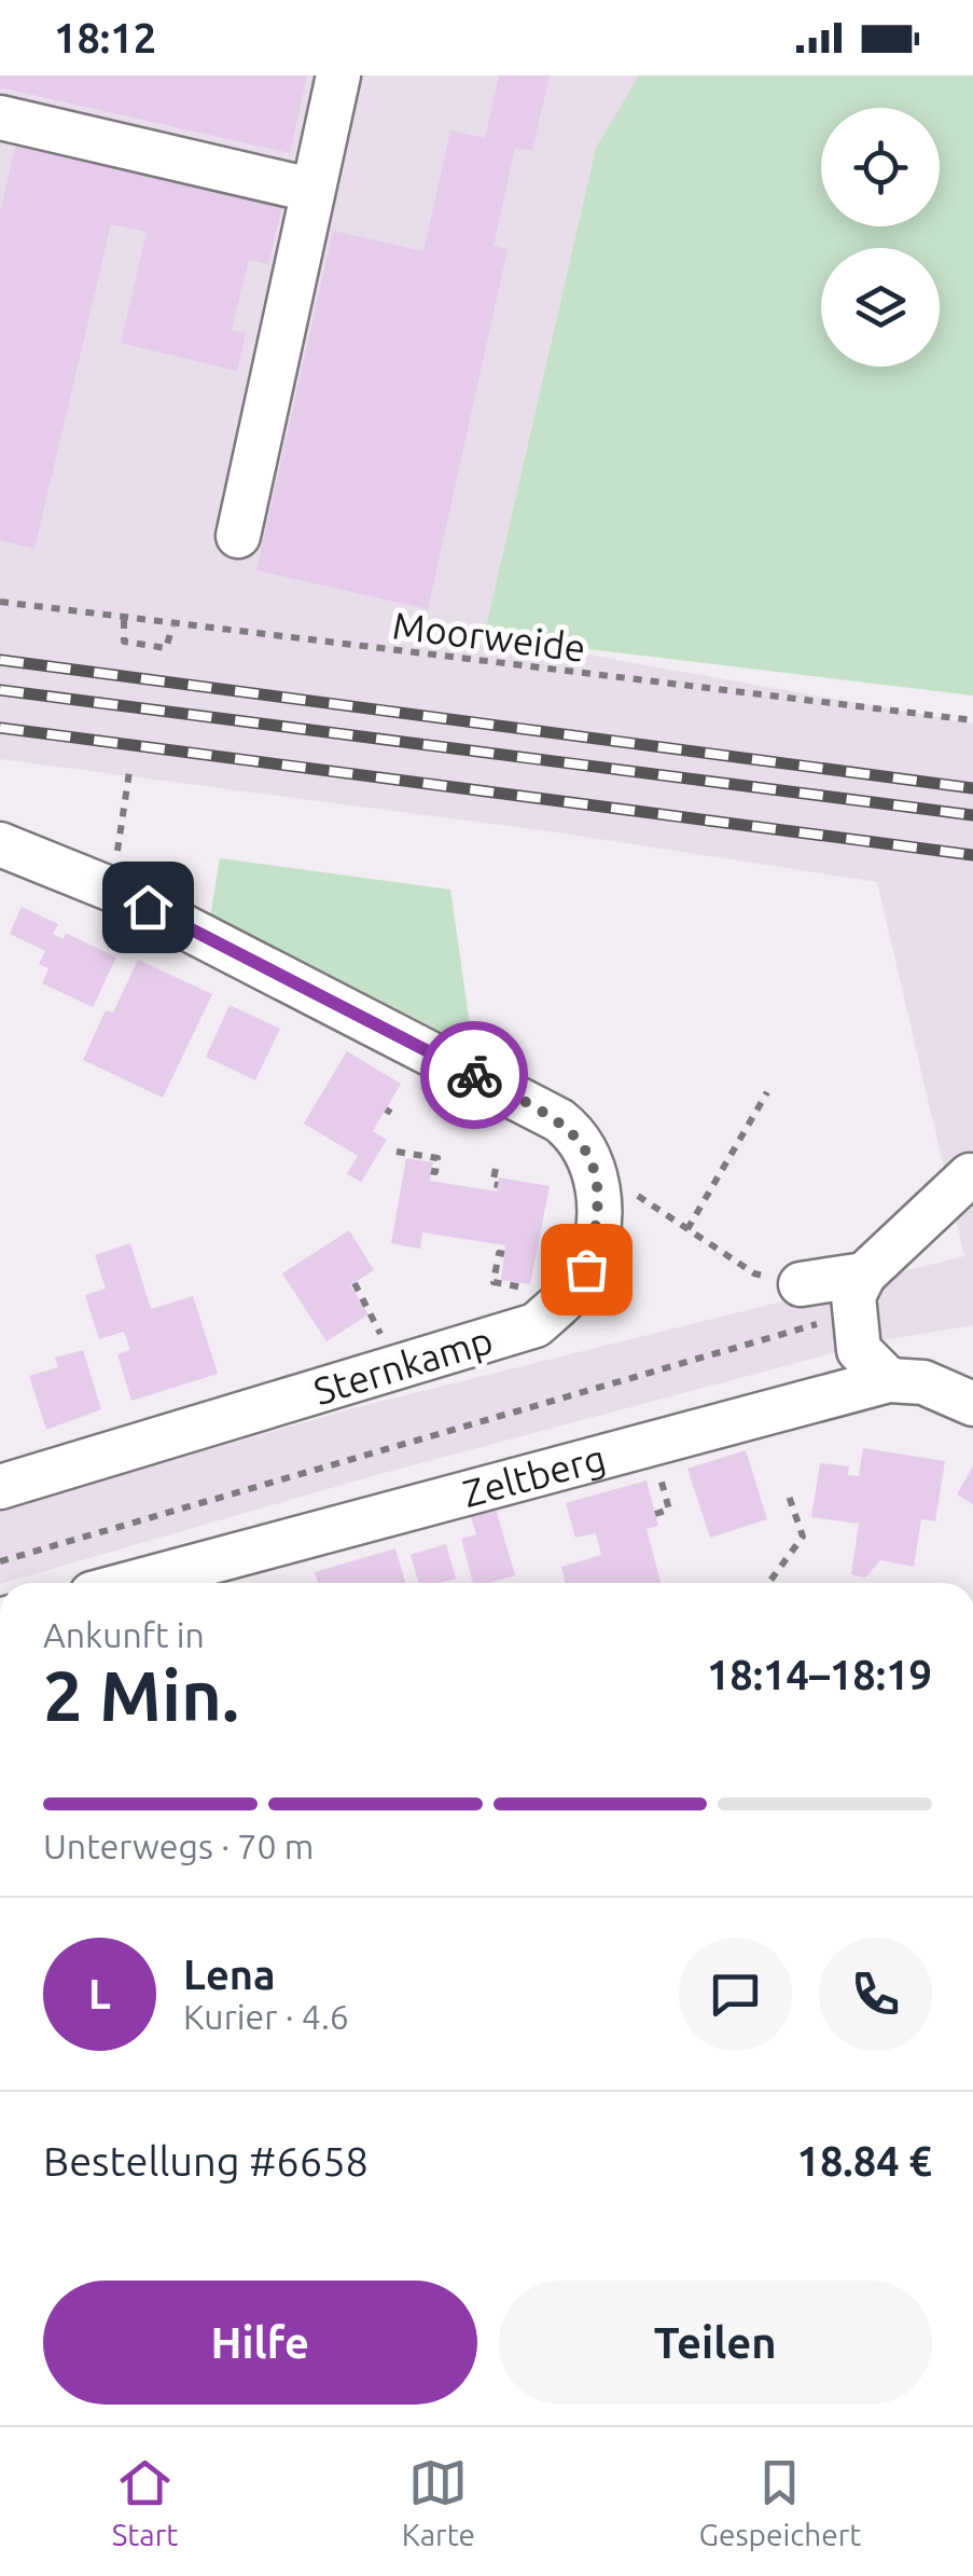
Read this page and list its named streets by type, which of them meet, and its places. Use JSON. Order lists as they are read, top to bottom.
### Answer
{
  "streets": {
    "street": ["Sternkamp", "Zeltberg"],
    "path": ["Moorweide"]
  },
  "page": {
    "status": "18:12",
    "heading": ["2 Min.", "Ankunft in", "18:14–18:19"],
    "panel": [
      "Lena",
      "Kurier · 4.6",
      "Bestellung #6658",
      "18.84 €"
    ],
    "bar": "Unterwegs · 70 m",
    "round": "L",
    "buttons": ["Hilfe", "Teilen"],
    "tabs": ["Start", "Karte", "Gespeichert"]
  }
}
